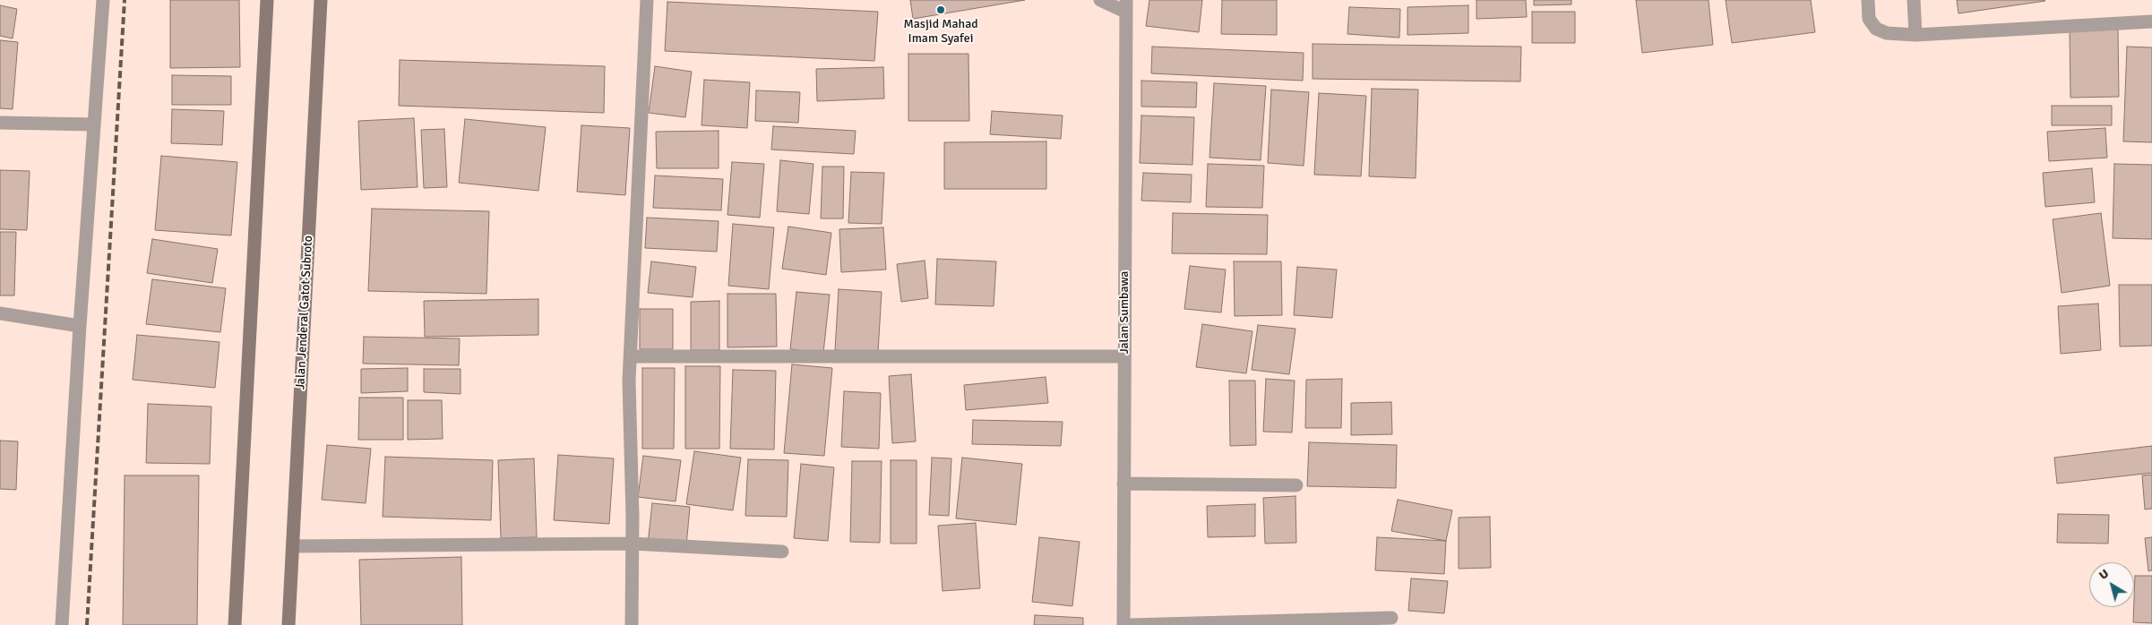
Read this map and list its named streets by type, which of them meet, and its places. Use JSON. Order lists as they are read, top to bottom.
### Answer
{
  "streets": {
    "main road": ["Jalan Jenderal Gatot Subroto"],
    "street": ["Jalan Sumbawa"]
  },
  "places": ["Masjid Mahad Imam Syafei"],
  "north": "top left"
}
